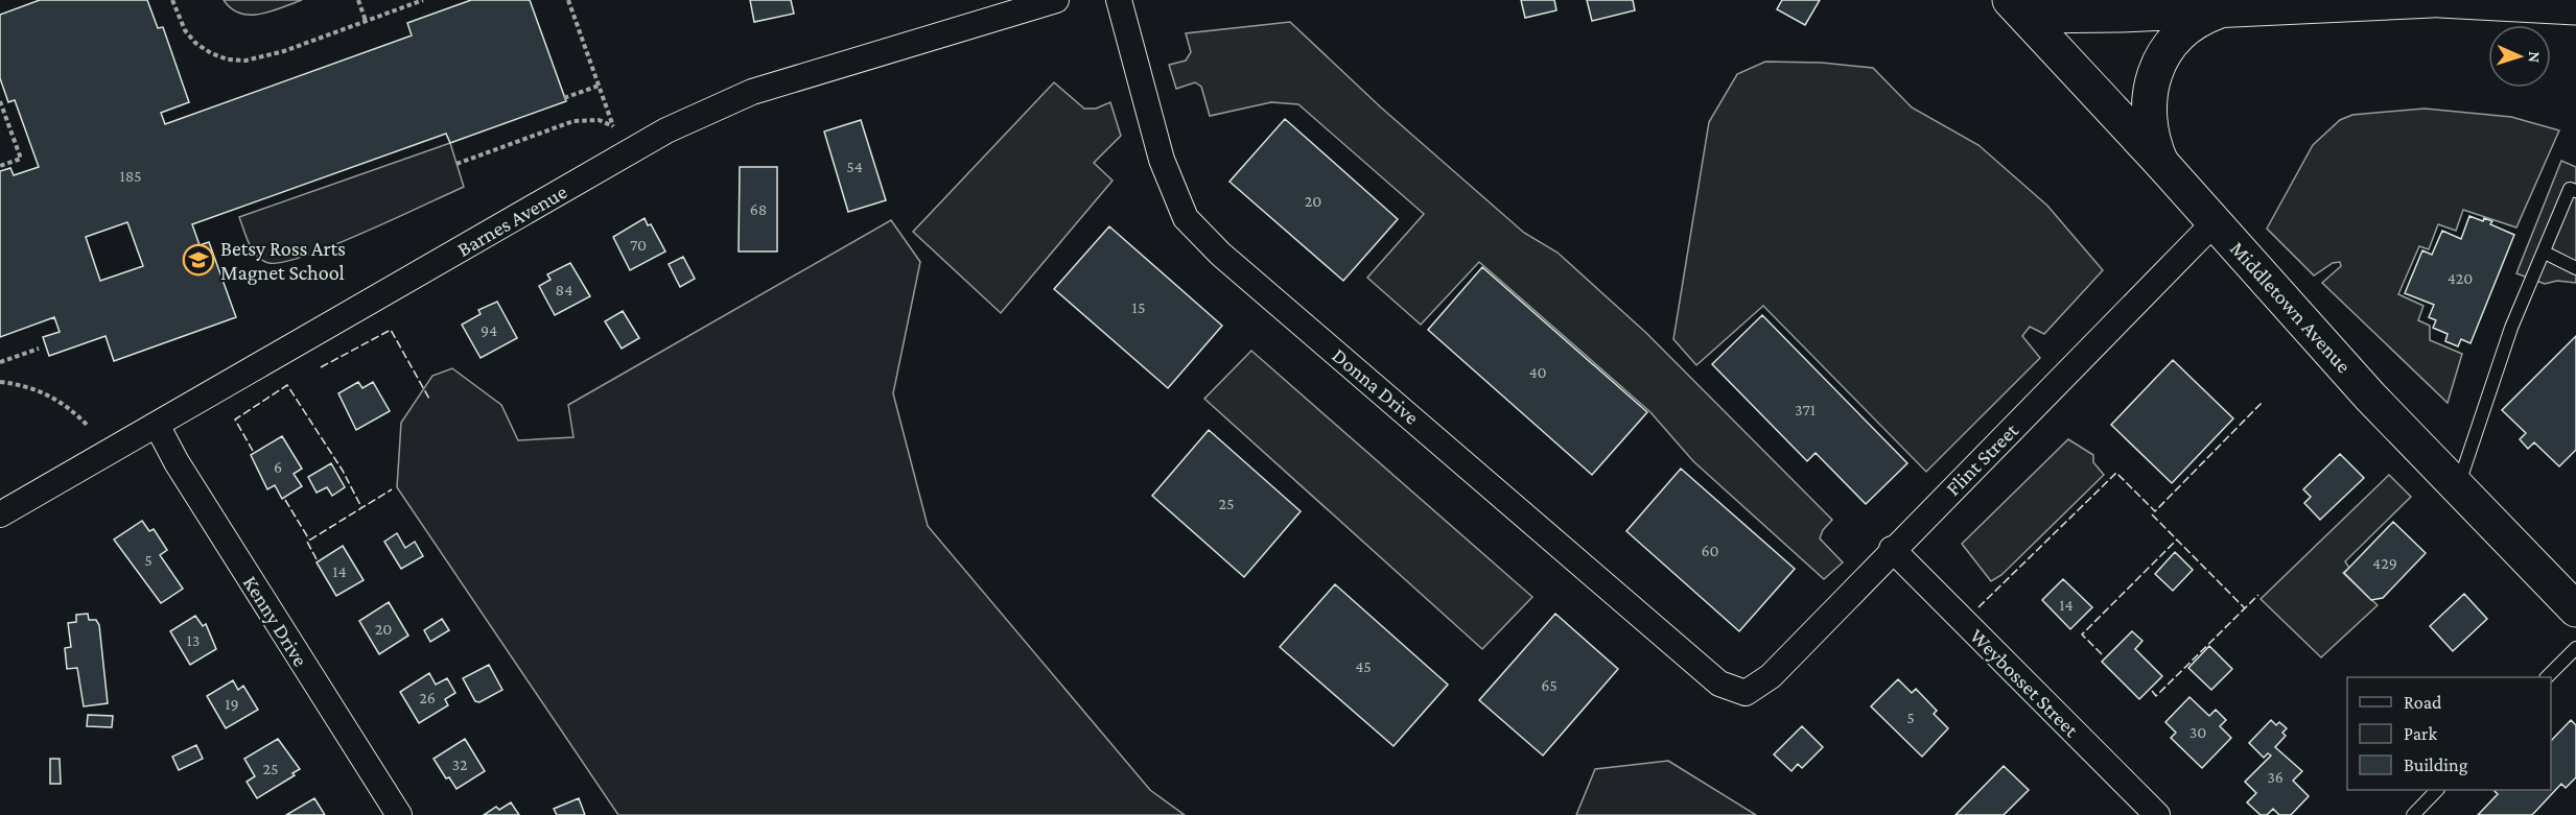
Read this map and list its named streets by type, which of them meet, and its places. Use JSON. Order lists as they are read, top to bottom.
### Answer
{
  "streets": {
    "main road": ["Middletown Avenue"],
    "street": [
      "Barnes Avenue",
      "Donna Drive",
      "Flint Street",
      "Kenny Drive",
      "Weybosset Street"
    ]
  },
  "crossings": [
    ["Barnes Avenue", "Kenny Drive"],
    ["Middletown Avenue", "Flint Street"],
    ["Donna Drive", "Flint Street"],
    ["Flint Street", "Weybosset Street"]
  ],
  "places": {
    "school or university": ["Betsy Ross Arts Magnet School"]
  },
  "house_numbers": [
    "54",
    "185",
    "20",
    "68",
    "70",
    "420",
    "84",
    "15",
    "94",
    "40",
    "371",
    "6",
    "25",
    "60",
    "5",
    "429",
    "14",
    "14",
    "20",
    "13",
    "45",
    "65",
    "26",
    "19",
    "5",
    "30",
    "32",
    "25",
    "36"
  ],
  "legend": ["Road", "Park", "Building"],
  "north": "right"
}
